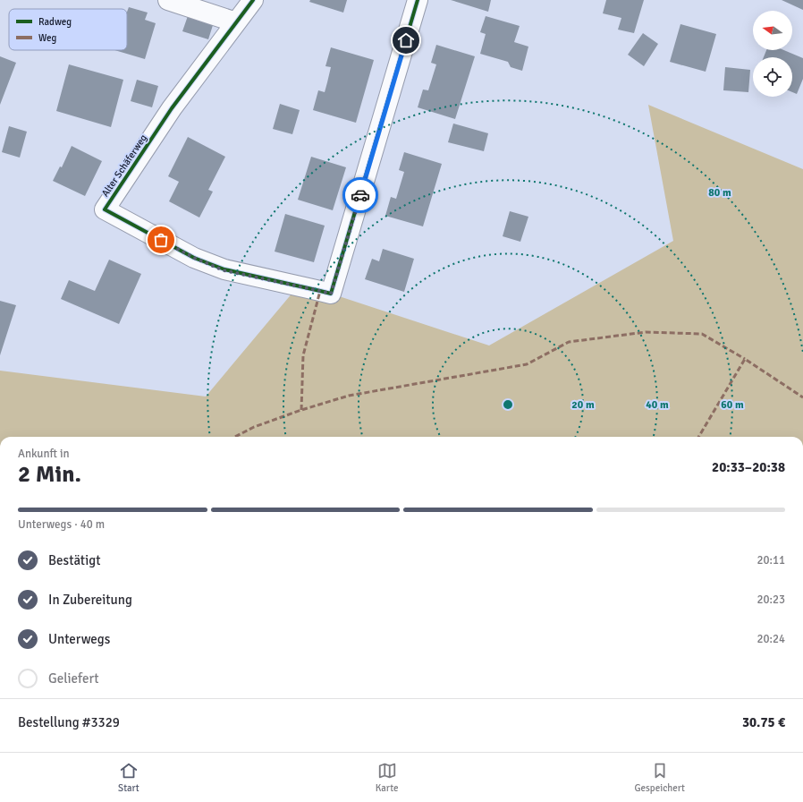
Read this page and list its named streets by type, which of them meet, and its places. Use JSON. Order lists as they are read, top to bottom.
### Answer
{
  "streets": {
    "street": ["Alter Schäferweg"]
  },
  "legend": ["Radweg", "Weg"],
  "north": "left",
  "page": {
    "heading": ["2 Min.", "Ankunft in", "20:33–20:38"],
    "panel": ["Bestellung #3329", "30.75 €"],
    "bar": "Unterwegs · 40 m",
    "list": [
      ["Bestätigt", "20:11"],
      ["In Zubereitung", "20:23"],
      ["Unterwegs", "20:24"],
      "Geliefert"
    ],
    "tabs": ["Start", "Karte", "Gespeichert"]
  },
  "rings": [
    "80 m",
    "20 m",
    "40 m",
    "60 m"
  ]
}
